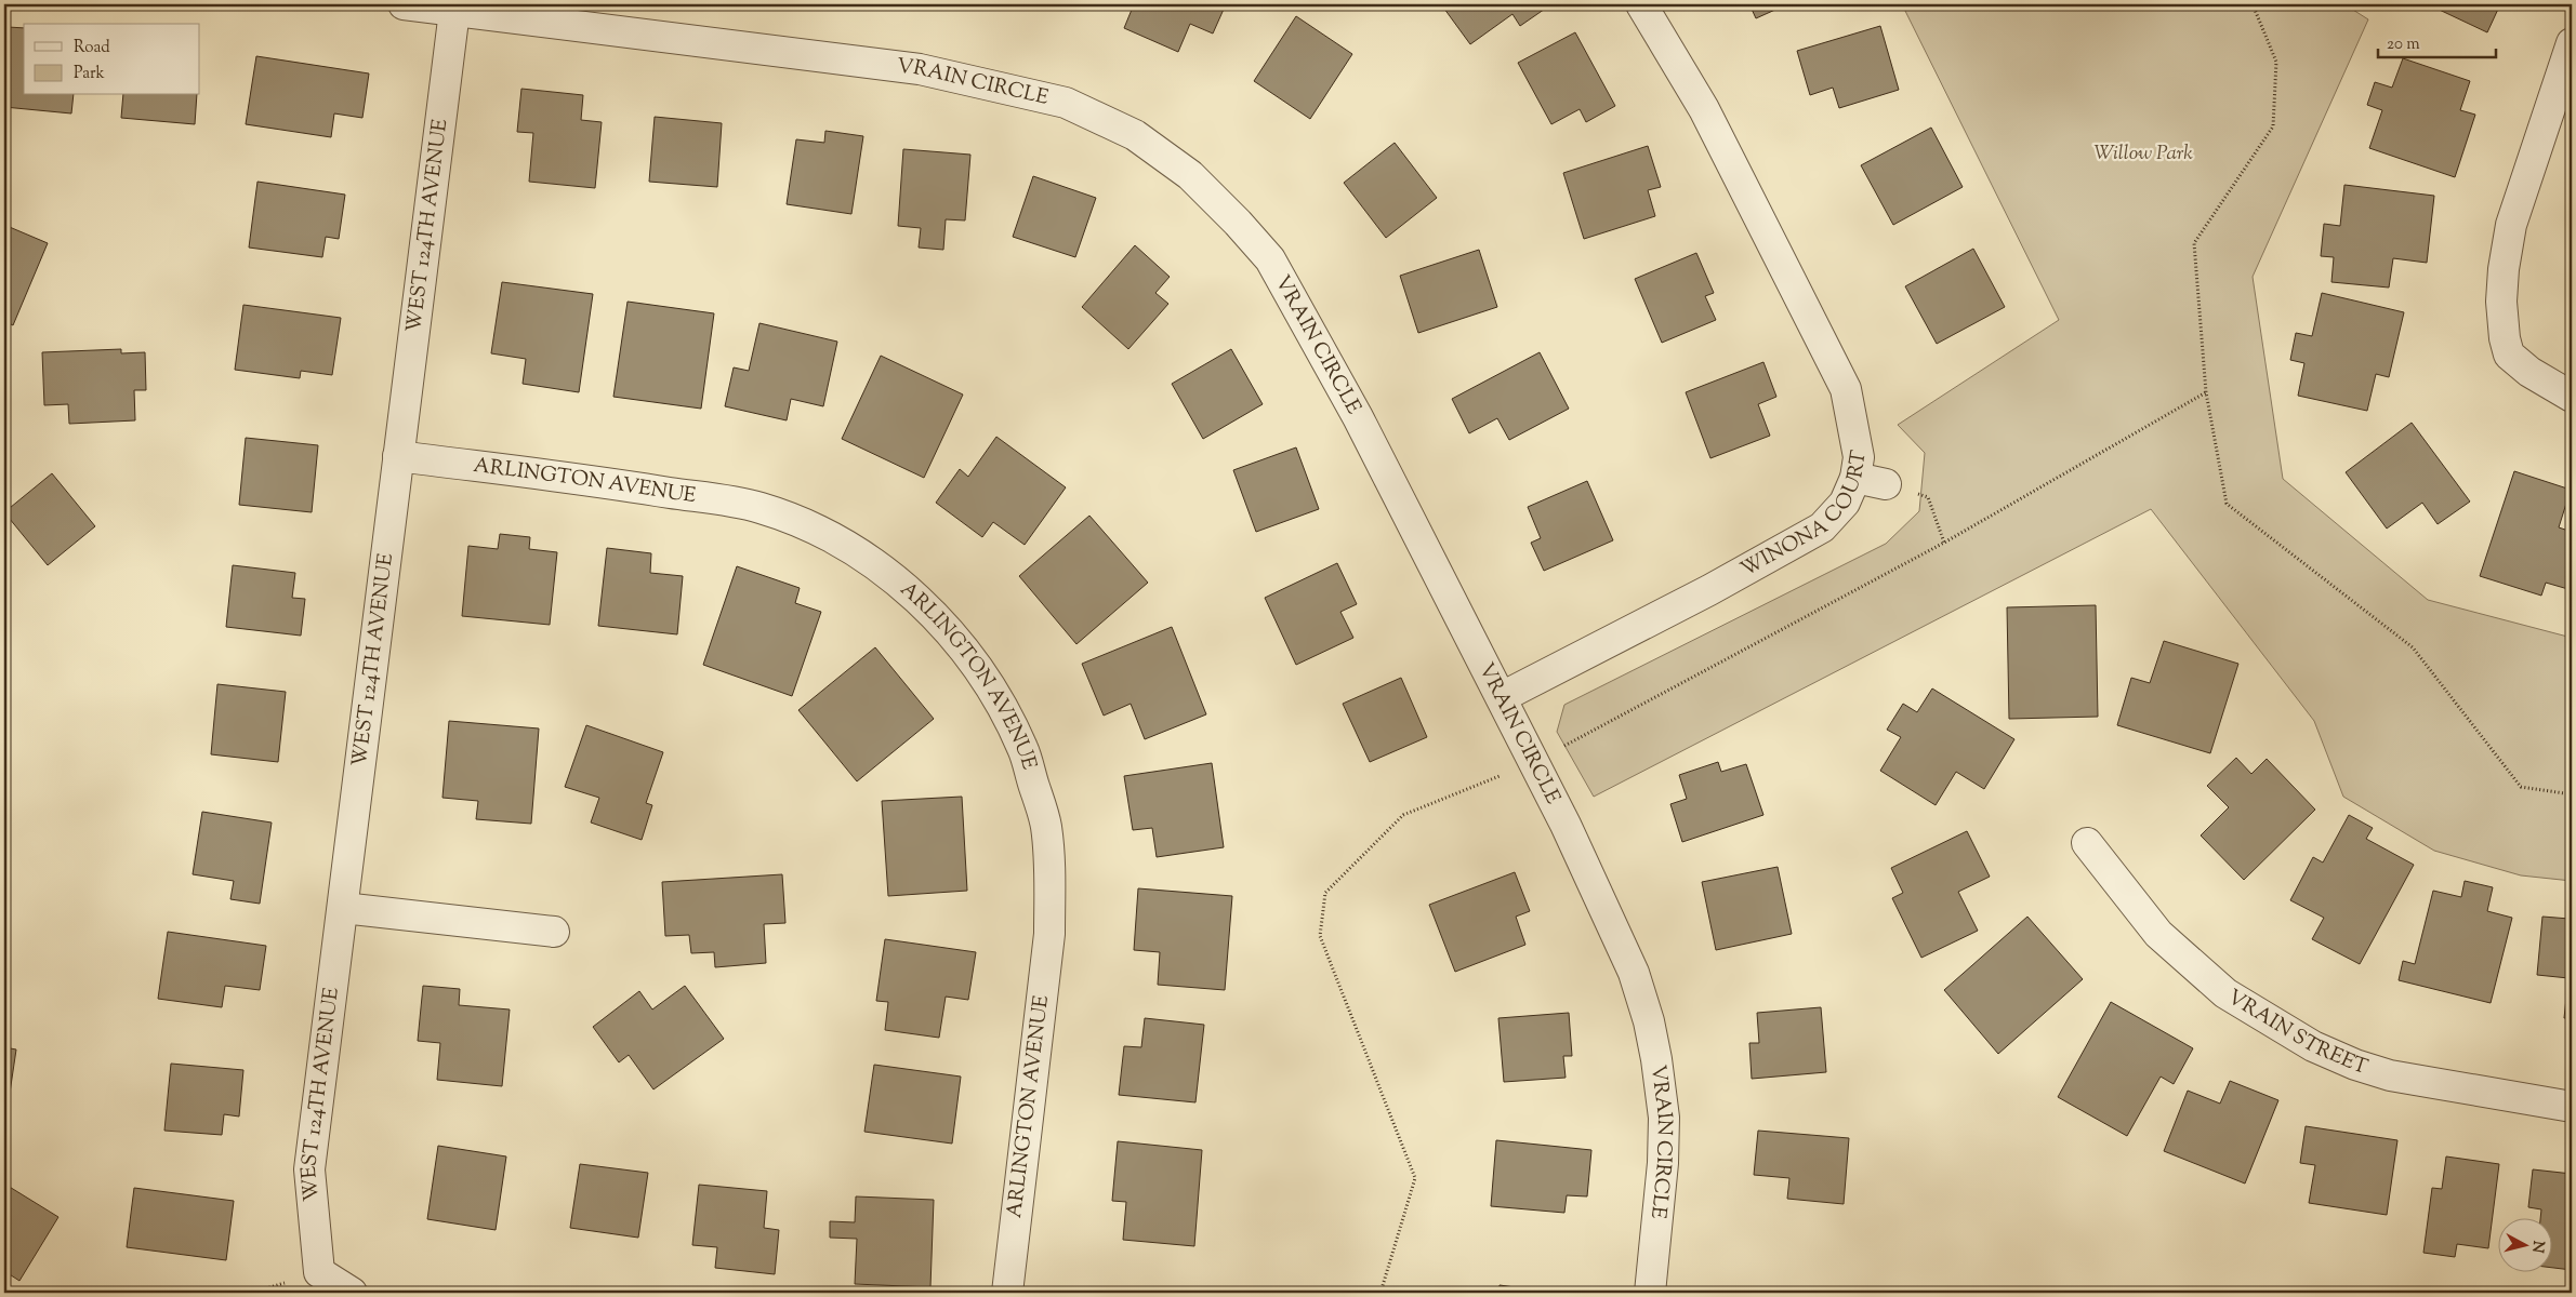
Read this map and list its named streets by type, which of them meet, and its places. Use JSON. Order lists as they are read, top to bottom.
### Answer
{
  "streets": {
    "street": [
      "VRAIN CIRCLE",
      "WEST 124TH AVENUE",
      "ARLINGTON AVENUE",
      "WINONA COURT",
      "VRAIN STREET"
    ]
  },
  "crossings": [
    ["VRAIN CIRCLE", "WEST 124TH AVENUE"],
    ["VRAIN CIRCLE", "WINONA COURT"],
    ["WEST 124TH AVENUE", "ARLINGTON AVENUE"]
  ],
  "parks": ["Willow Park"],
  "legend": ["Road", "Park"],
  "scale_bar": "20 m",
  "north": "right"
}
